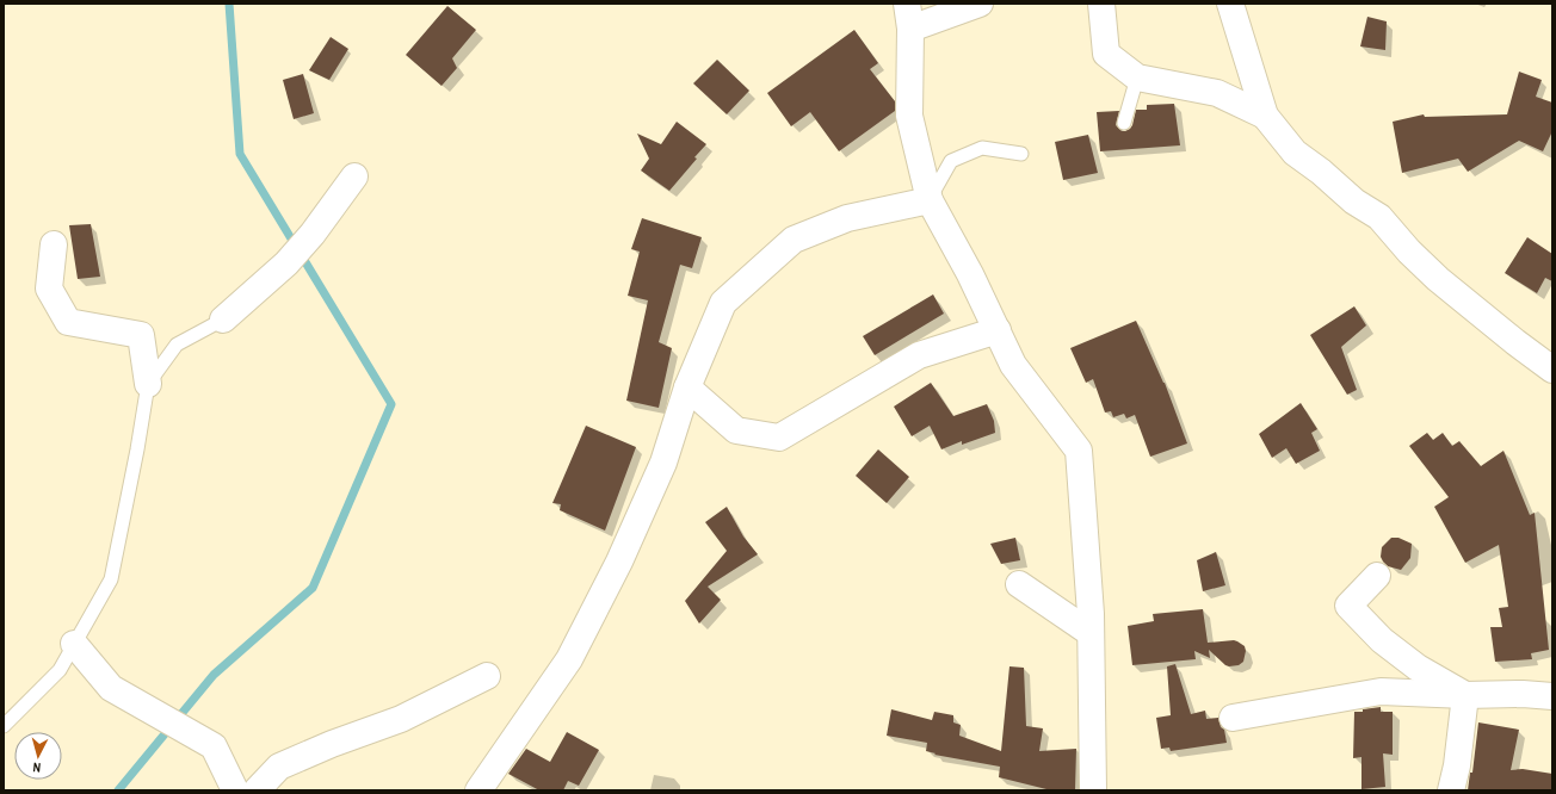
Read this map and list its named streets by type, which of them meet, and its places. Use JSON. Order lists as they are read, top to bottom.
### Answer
{
  "north": "bottom"
}
